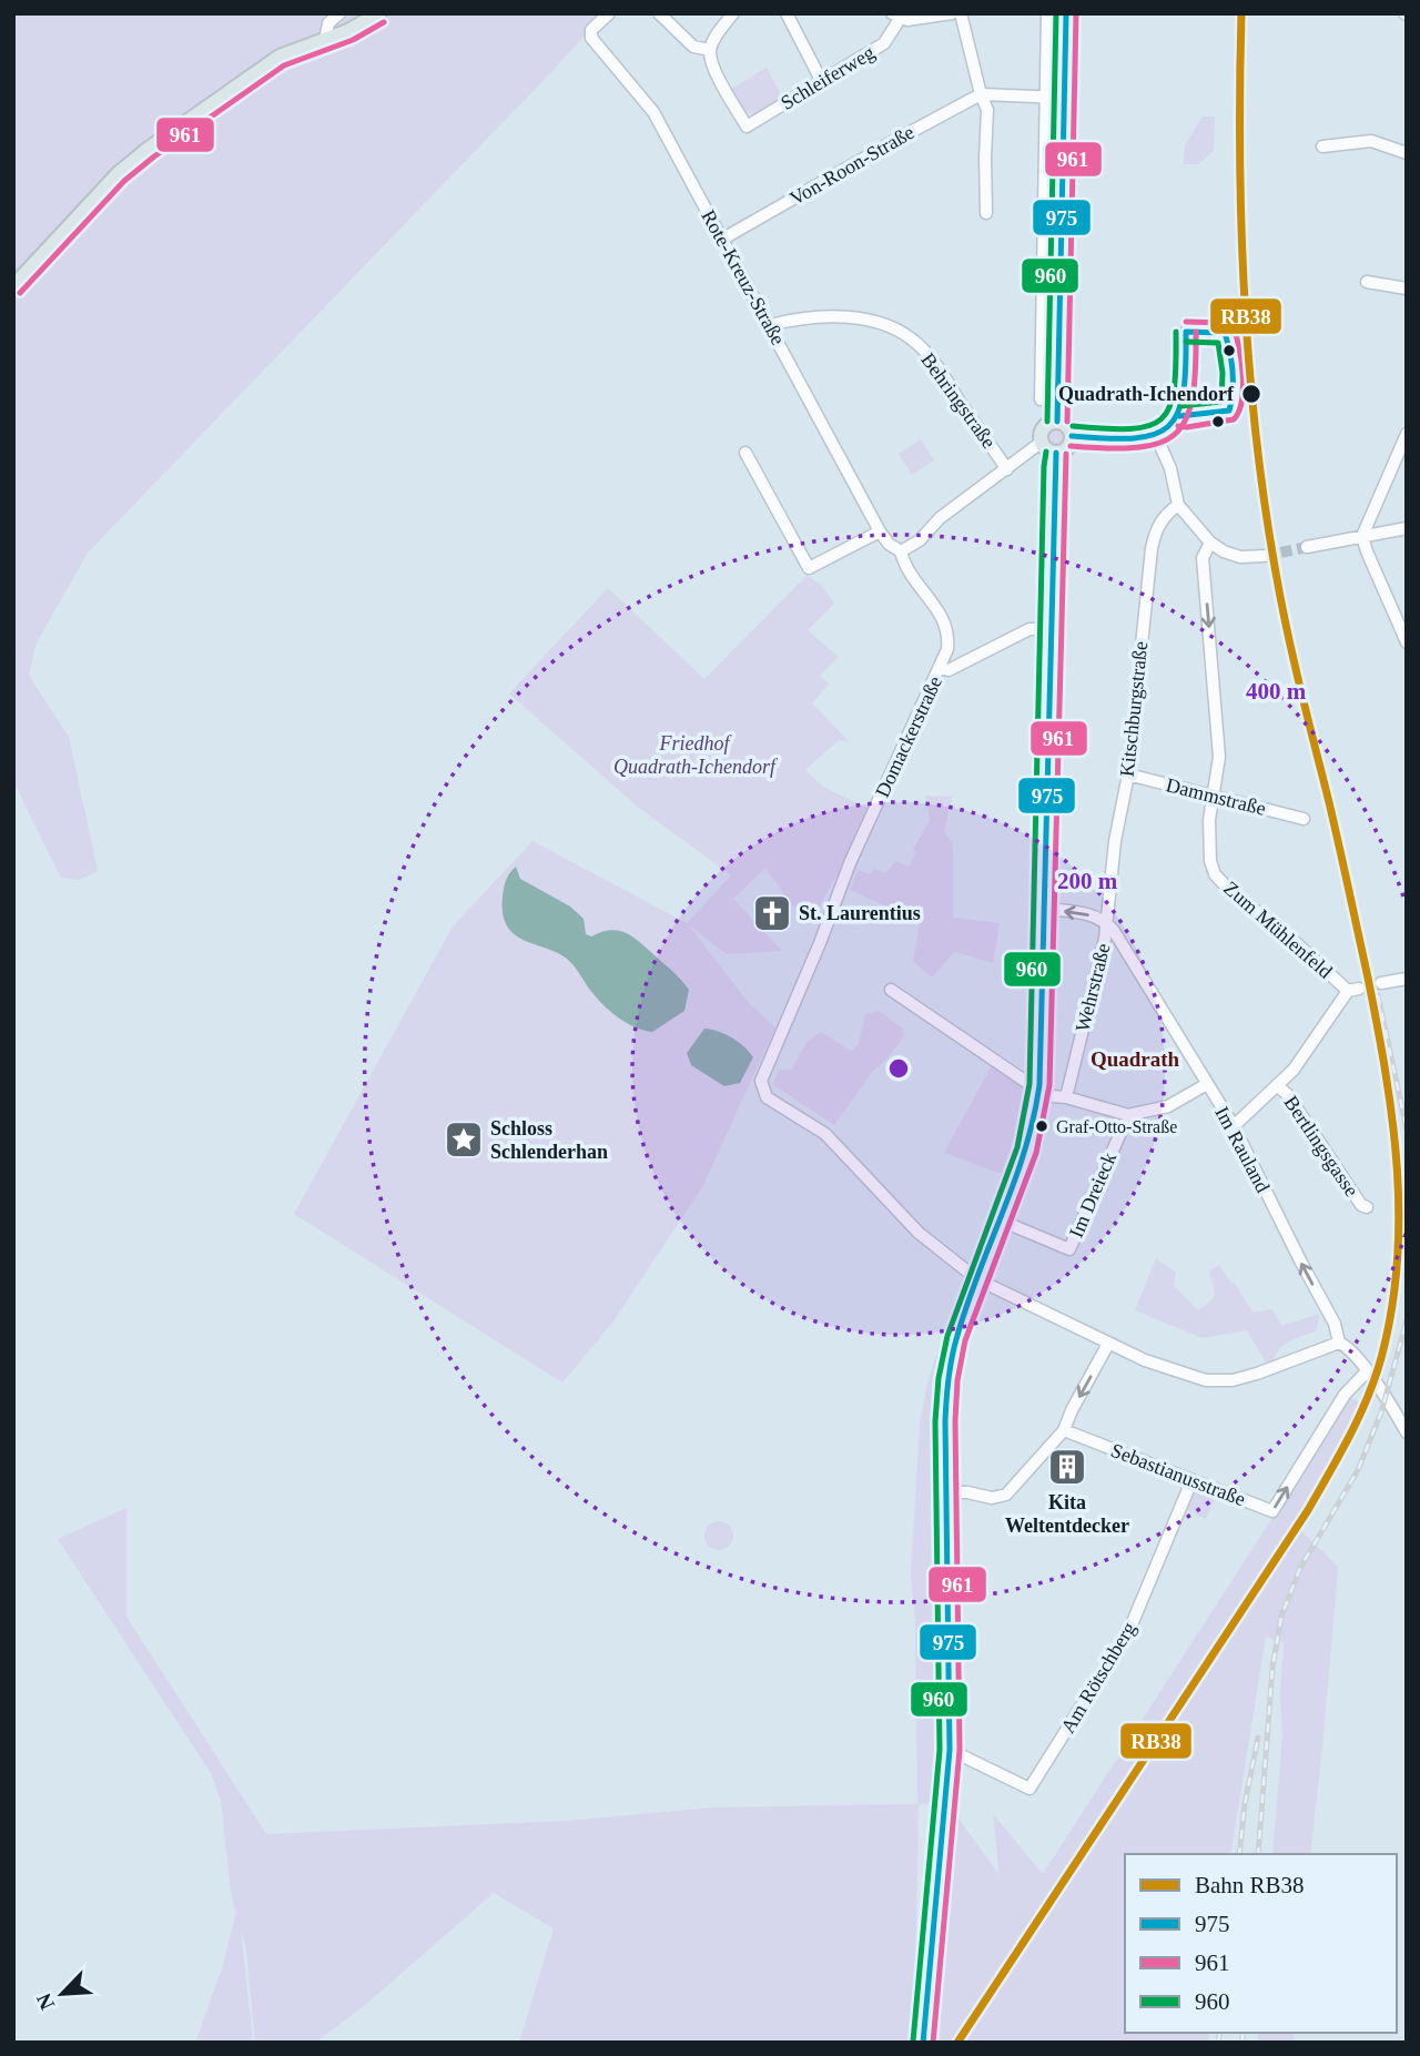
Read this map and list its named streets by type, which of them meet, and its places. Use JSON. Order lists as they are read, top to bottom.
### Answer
{
  "streets": {
    "street": [
      "Schleiferweg",
      "Von-Roon-Straße",
      "Rote-Kreuz-Straße",
      "Behringstraße",
      "Kitschburgstraße",
      "Domackerstraße",
      "Dammstraße",
      "Zum Mühlenfeld",
      "Wehrstraße",
      "Bertlingsgasse",
      "Im Rauland",
      "Im Dreieck",
      "Sebastianusstraße",
      "Am Rötschberg"
    ]
  },
  "crossings": [
    ["Von-Roon-Straße", "Rote-Kreuz-Straße"],
    ["Rote-Kreuz-Straße", "Behringstraße"],
    ["Rote-Kreuz-Straße", "Domackerstraße"],
    ["Kitschburgstraße", "Dammstraße"],
    ["Kitschburgstraße", "Wehrstraße"],
    ["Kitschburgstraße", "Im Rauland"],
    ["Dammstraße", "Zum Mühlenfeld"],
    ["Zum Mühlenfeld", "Bertlingsgasse"],
    ["Wehrstraße", "Im Rauland"],
    ["Im Rauland", "Sebastianusstraße"],
    ["Sebastianusstraße", "Am Rötschberg"]
  ],
  "one_way": ["Zum Mühlenfeld", "Im Rauland", "Sebastianusstraße"],
  "districts": ["Quadrath"],
  "parks": ["Friedhof Quadrath-Ichendorf"],
  "places": {
    "other": ["Quadrath-Ichendorf", "Graf-Otto-Straße"],
    "church": ["St. Laurentius"],
    "place": ["Schloss Schlenderhan"],
    "building": ["Kita Weltentdecker"]
  },
  "lines": [
    "rail line RB38",
    "transit line 975",
    "transit line 961",
    "transit line 960"
  ],
  "legend": [
    "Bahn RB38",
    "975",
    "961",
    "960"
  ],
  "north": "bottom left",
  "rings": ["400 m", "200 m"]
}
